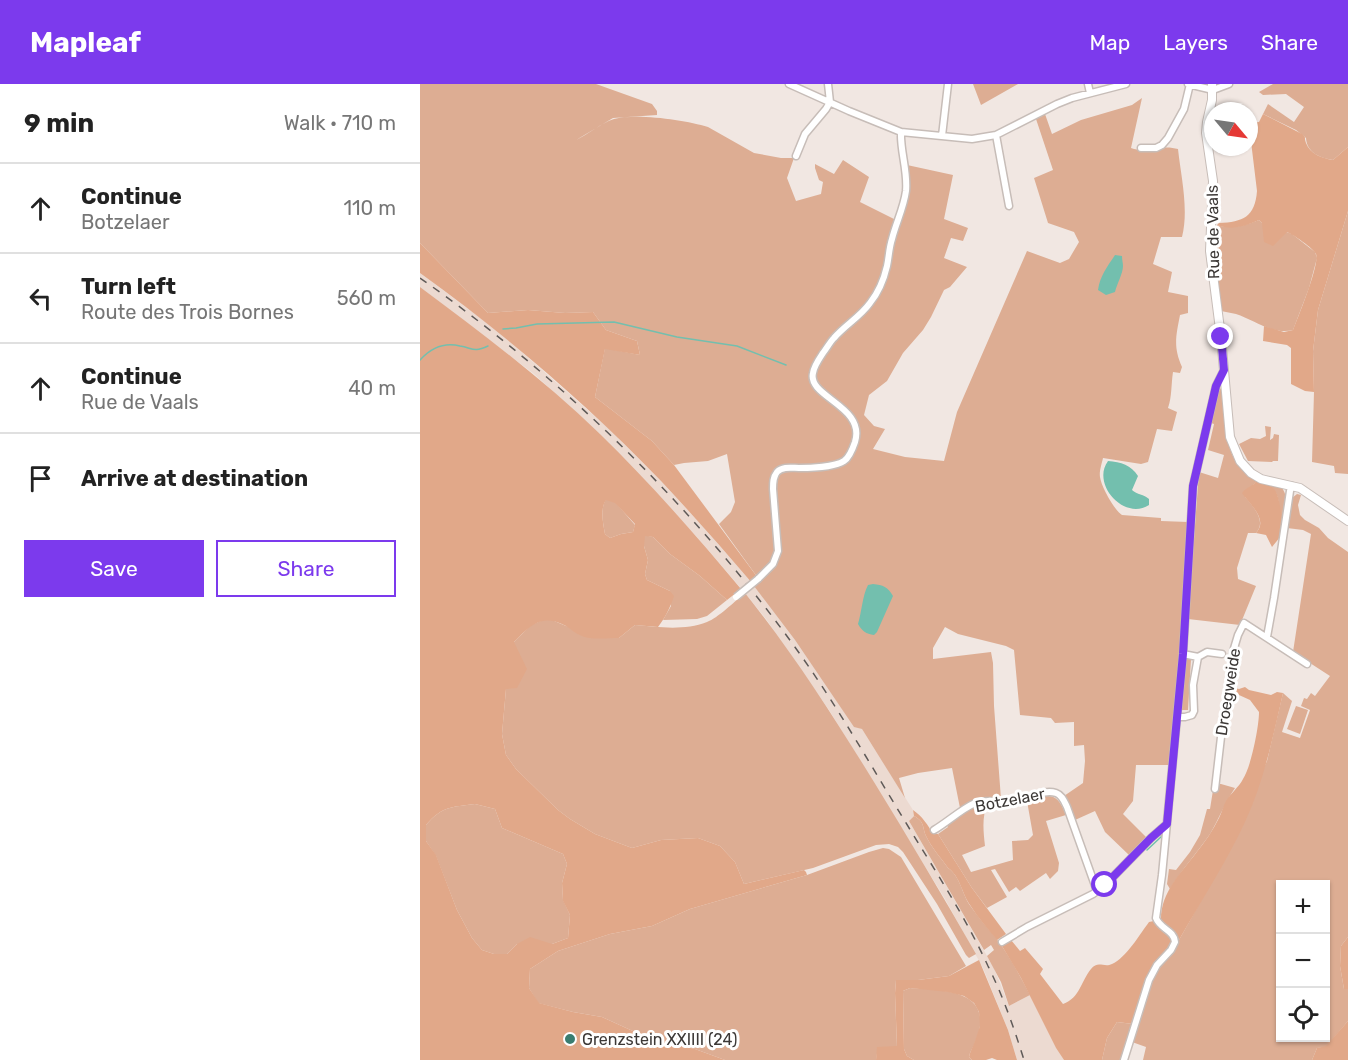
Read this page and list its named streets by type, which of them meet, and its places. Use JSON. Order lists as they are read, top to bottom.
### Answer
{
  "streets": {
    "main road": ["Rue de Vaals"],
    "street": ["Droegweide", "Botzelaer"]
  },
  "places": ["Grenzstein XXIIII (24)"],
  "north": "bottom right",
  "page": {
    "header": "Mapleaf",
    "nav": ["Map", "Layers", "Share"],
    "heading": ["9 min", "Walk · 710 m"],
    "list": [
      ["Continue", "Botzelaer", "110 m"],
      ["Turn left", "Route des Trois Bornes", "560 m"],
      ["Continue", "Rue de Vaals", "40 m"],
      "Arrive at destination"
    ],
    "buttons": ["Save", "Share"],
    "map_buttons": ["+", "−"]
  }
}
